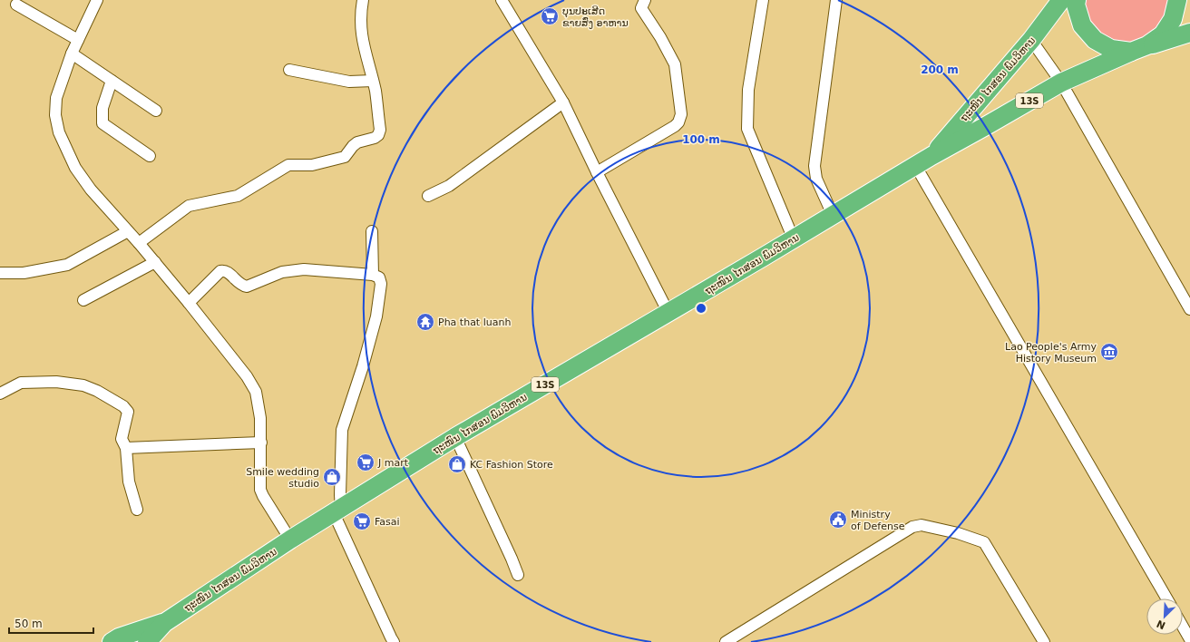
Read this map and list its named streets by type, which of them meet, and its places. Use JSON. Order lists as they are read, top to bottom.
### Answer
{
  "streets": {
    "highway": ["ຖະໜົນ ໄກສອນ ພົມວິຫານ", "13S"]
  },
  "crossings": [
    ["ຖະໜົນ ໄກສອນ ພົມວິຫານ", "13S"]
  ],
  "places": {
    "supermarket": ["ບຸນປະເສີດ ຂາຍສົ່ງ ອາຫານ", "J mart", "Fasai"],
    "temple": ["Pha that luanh"],
    "museum": ["Lao People's Army History Museum"],
    "shop": ["KC Fashion Store", "Smile wedding studio"],
    "public building": ["Ministry of Defense"]
  },
  "scale_bar": "50 m",
  "north": "bottom left",
  "rings": ["200 m", "100 m"]
}
